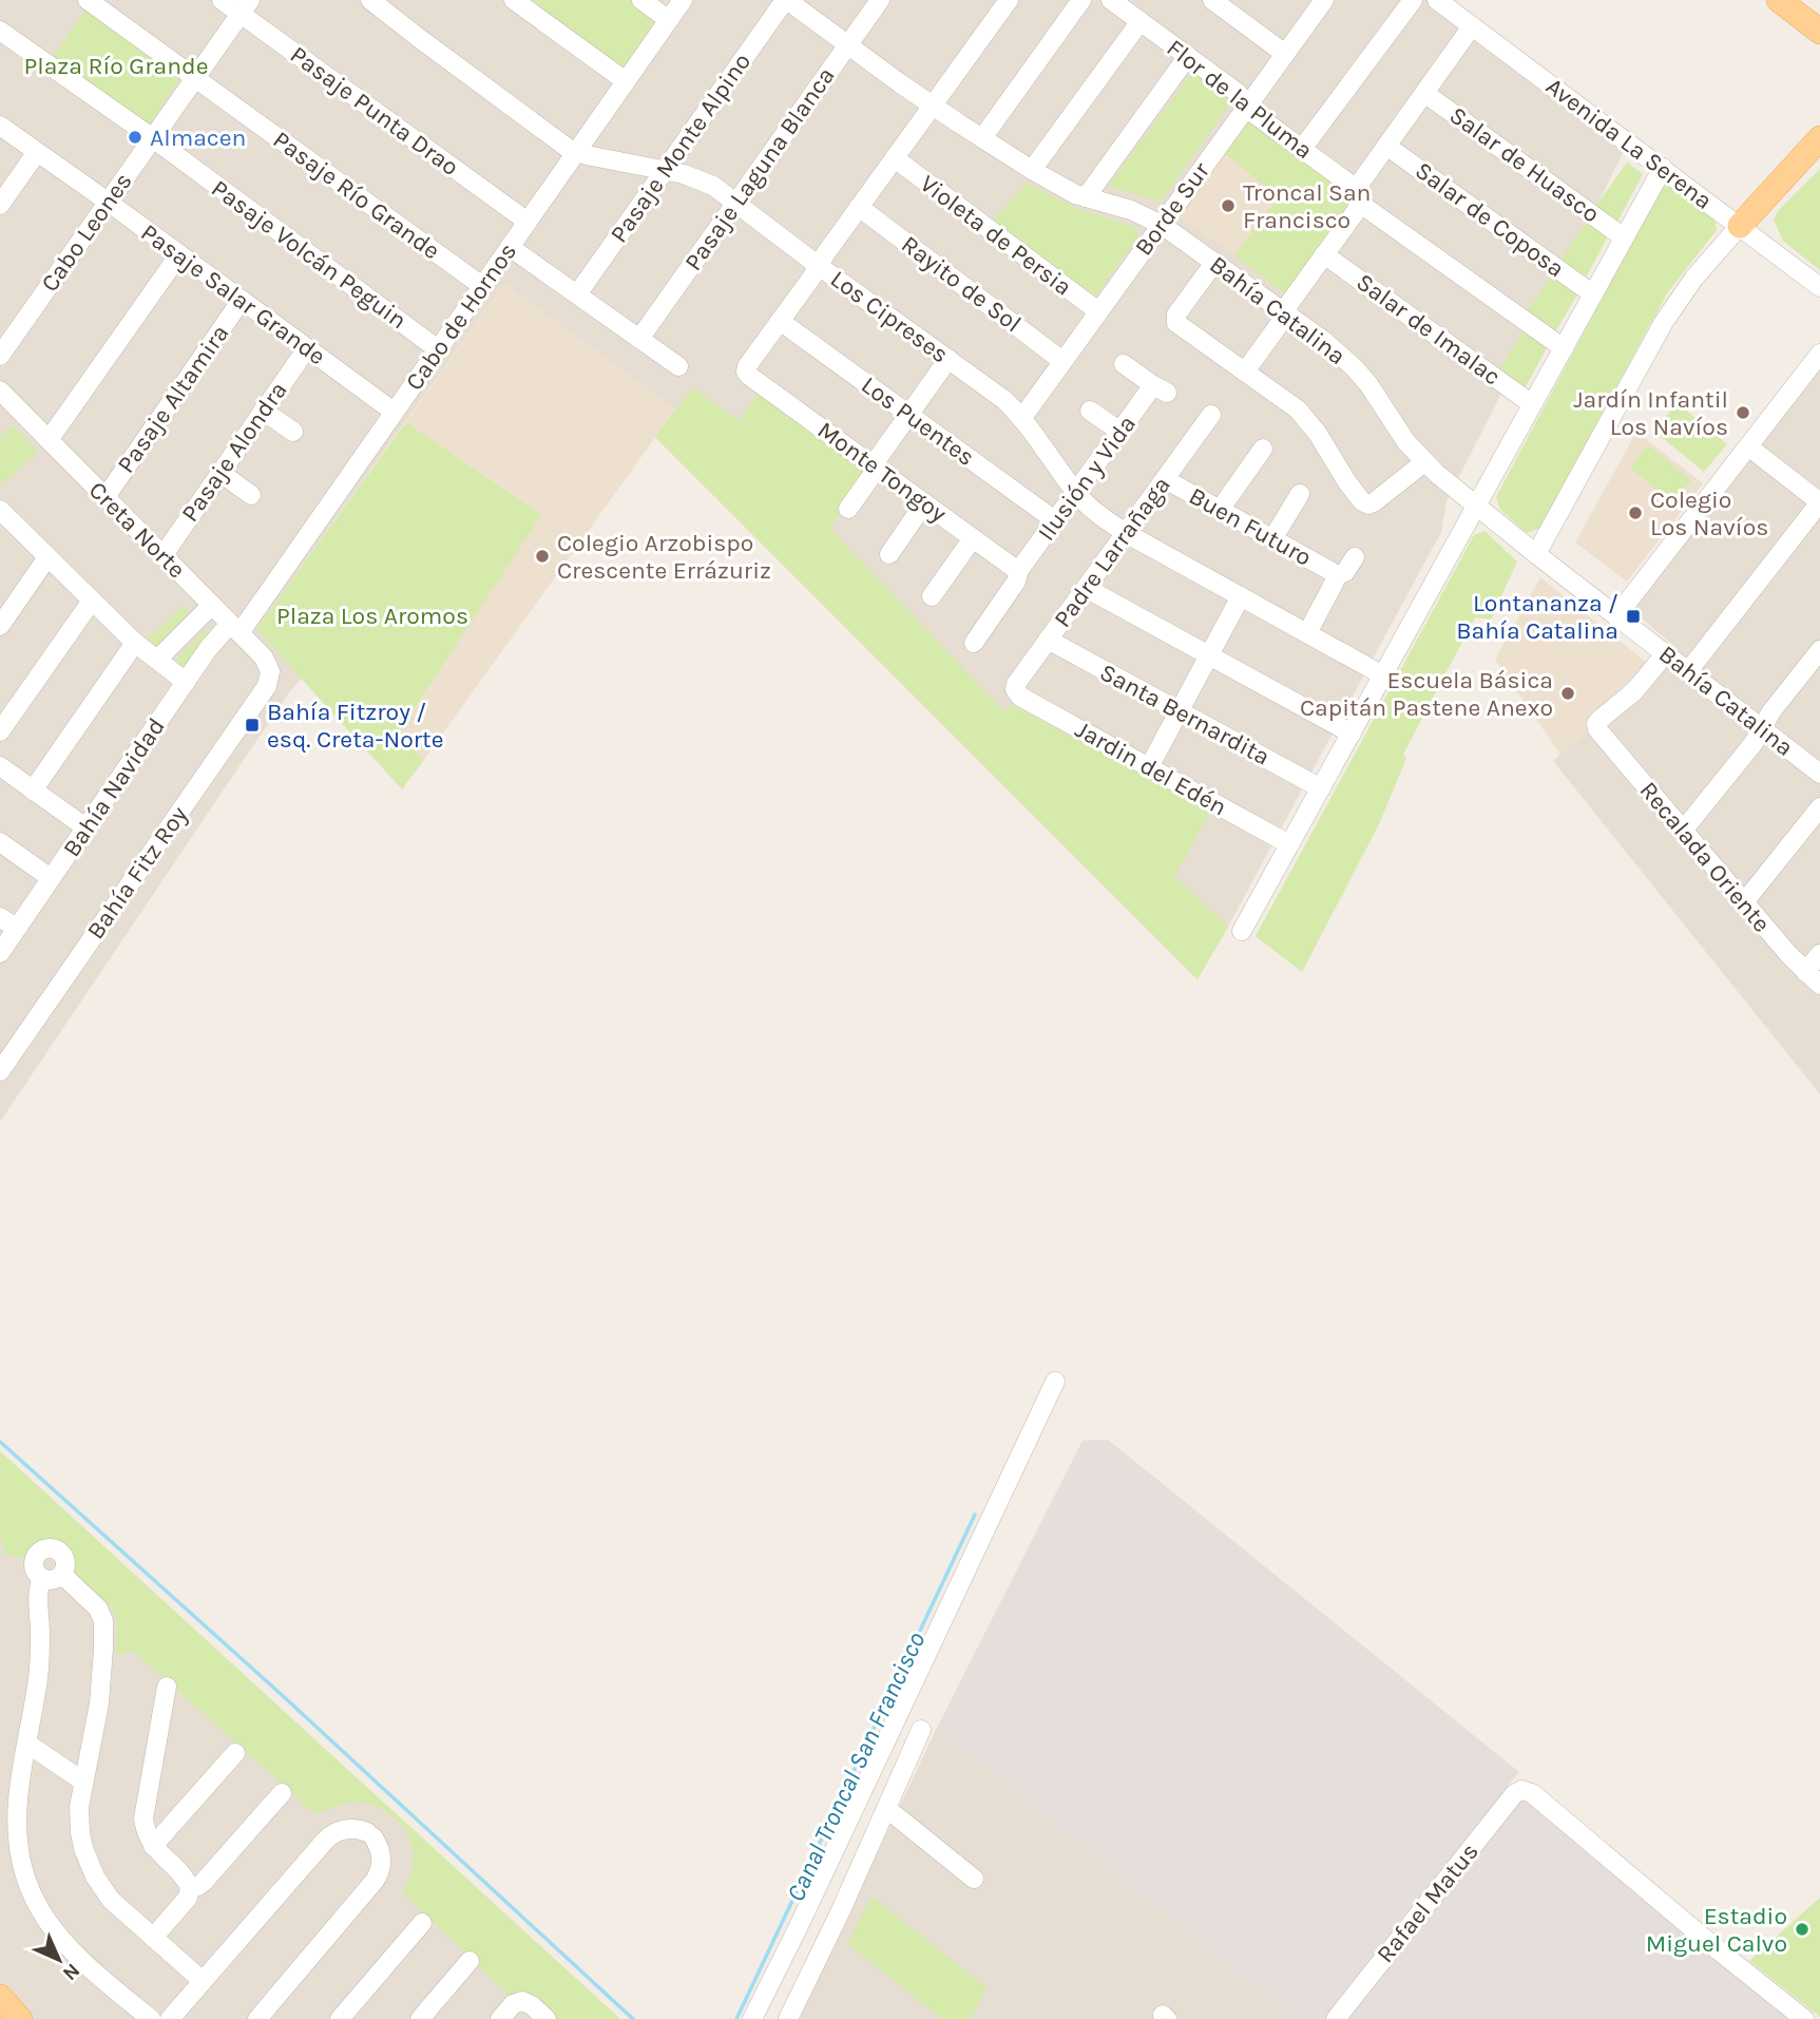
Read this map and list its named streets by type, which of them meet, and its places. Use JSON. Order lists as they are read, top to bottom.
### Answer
{
  "streets": {
    "street": [
      "Flor de la Pluma",
      "Pasaje Punta Drao",
      "Avenida La Serena",
      "Pasaje Monte Alpino",
      "Salar de Huasco",
      "Pasaje Laguna Blanca",
      "Pasaje Río Grande",
      "Borde Sur",
      "Salar de Coposa",
      "Cabo Leones",
      "Violeta de Persia",
      "Pasaje Volcán Peguin",
      "Rayito de Sol",
      "Pasaje Salar Grande",
      "Bahía Catalina",
      "Cabo de Hornos",
      "Los Cipreses",
      "Salar de Imalac",
      "Pasaje Altamira",
      "Los Puentes",
      "Pasaje Alondra",
      "Monte Tongoy",
      "Ilusión y Vida",
      "Buen Futuro",
      "Creta Norte",
      "Padre Larrañaga",
      "Santa Bernardita",
      "Jardin del Edén",
      "Bahía Navidad",
      "Recalada Oriente",
      "Bahía Fitz Roy",
      "Rafael Matus"
    ]
  },
  "crossings": [
    ["Flor de la Pluma", "Borde Sur"],
    ["Pasaje Punta Drao", "Cabo Leones"],
    ["Pasaje Punta Drao", "Cabo de Hornos"],
    ["Pasaje Monte Alpino", "Bahía Catalina"],
    ["Pasaje Monte Alpino", "Los Cipreses"],
    ["Pasaje Laguna Blanca", "Bahía Catalina"],
    ["Pasaje Laguna Blanca", "Los Cipreses"],
    ["Pasaje Río Grande", "Cabo Leones"],
    ["Pasaje Río Grande", "Cabo de Hornos"],
    ["Borde Sur", "Violeta de Persia"],
    ["Borde Sur", "Rayito de Sol"],
    ["Borde Sur", "Bahía Catalina"],
    ["Borde Sur", "Los Cipreses"],
    ["Cabo Leones", "Pasaje Volcán Peguin"],
    ["Cabo Leones", "Pasaje Salar Grande"],
    ["Pasaje Volcán Peguin", "Cabo de Hornos"],
    ["Pasaje Salar Grande", "Cabo de Hornos"],
    ["Pasaje Salar Grande", "Pasaje Altamira"],
    ["Pasaje Salar Grande", "Pasaje Alondra"],
    ["Bahía Catalina", "Recalada Oriente"],
    ["Cabo de Hornos", "Los Cipreses"],
    ["Cabo de Hornos", "Creta Norte"],
    ["Cabo de Hornos", "Bahía Navidad"],
    ["Los Cipreses", "Ilusión y Vida"],
    ["Los Cipreses", "Padre Larrañaga"],
    ["Pasaje Altamira", "Creta Norte"],
    ["Los Puentes", "Monte Tongoy"],
    ["Los Puentes", "Ilusión y Vida"],
    ["Pasaje Alondra", "Creta Norte"],
    ["Monte Tongoy", "Ilusión y Vida"],
    ["Buen Futuro", "Padre Larrañaga"],
    ["Creta Norte", "Bahía Navidad"],
    ["Creta Norte", "Bahía Fitz Roy"],
    ["Padre Larrañaga", "Santa Bernardita"],
    ["Padre Larrañaga", "Jardin del Edén"]
  ],
  "water": ["Canal Troncal San Francisco"],
  "parks": ["Plaza Río Grande", "Plaza Los Aromos"],
  "places": {
    "other": [
      "Almacen",
      "Troncal San Francisco",
      "Jardín Infantil Los Navíos",
      "Colegio Los Navíos",
      "Colegio Arzobispo Crescente Errázuriz",
      "Escuela Básica Capitán Pastene Anexo",
      "Estadio Miguel Calvo"
    ],
    "transit": ["Lontananza / Bahía Catalina", "Bahía Fitzroy / esq. Creta-Norte"]
  },
  "north": "bottom right"
}
